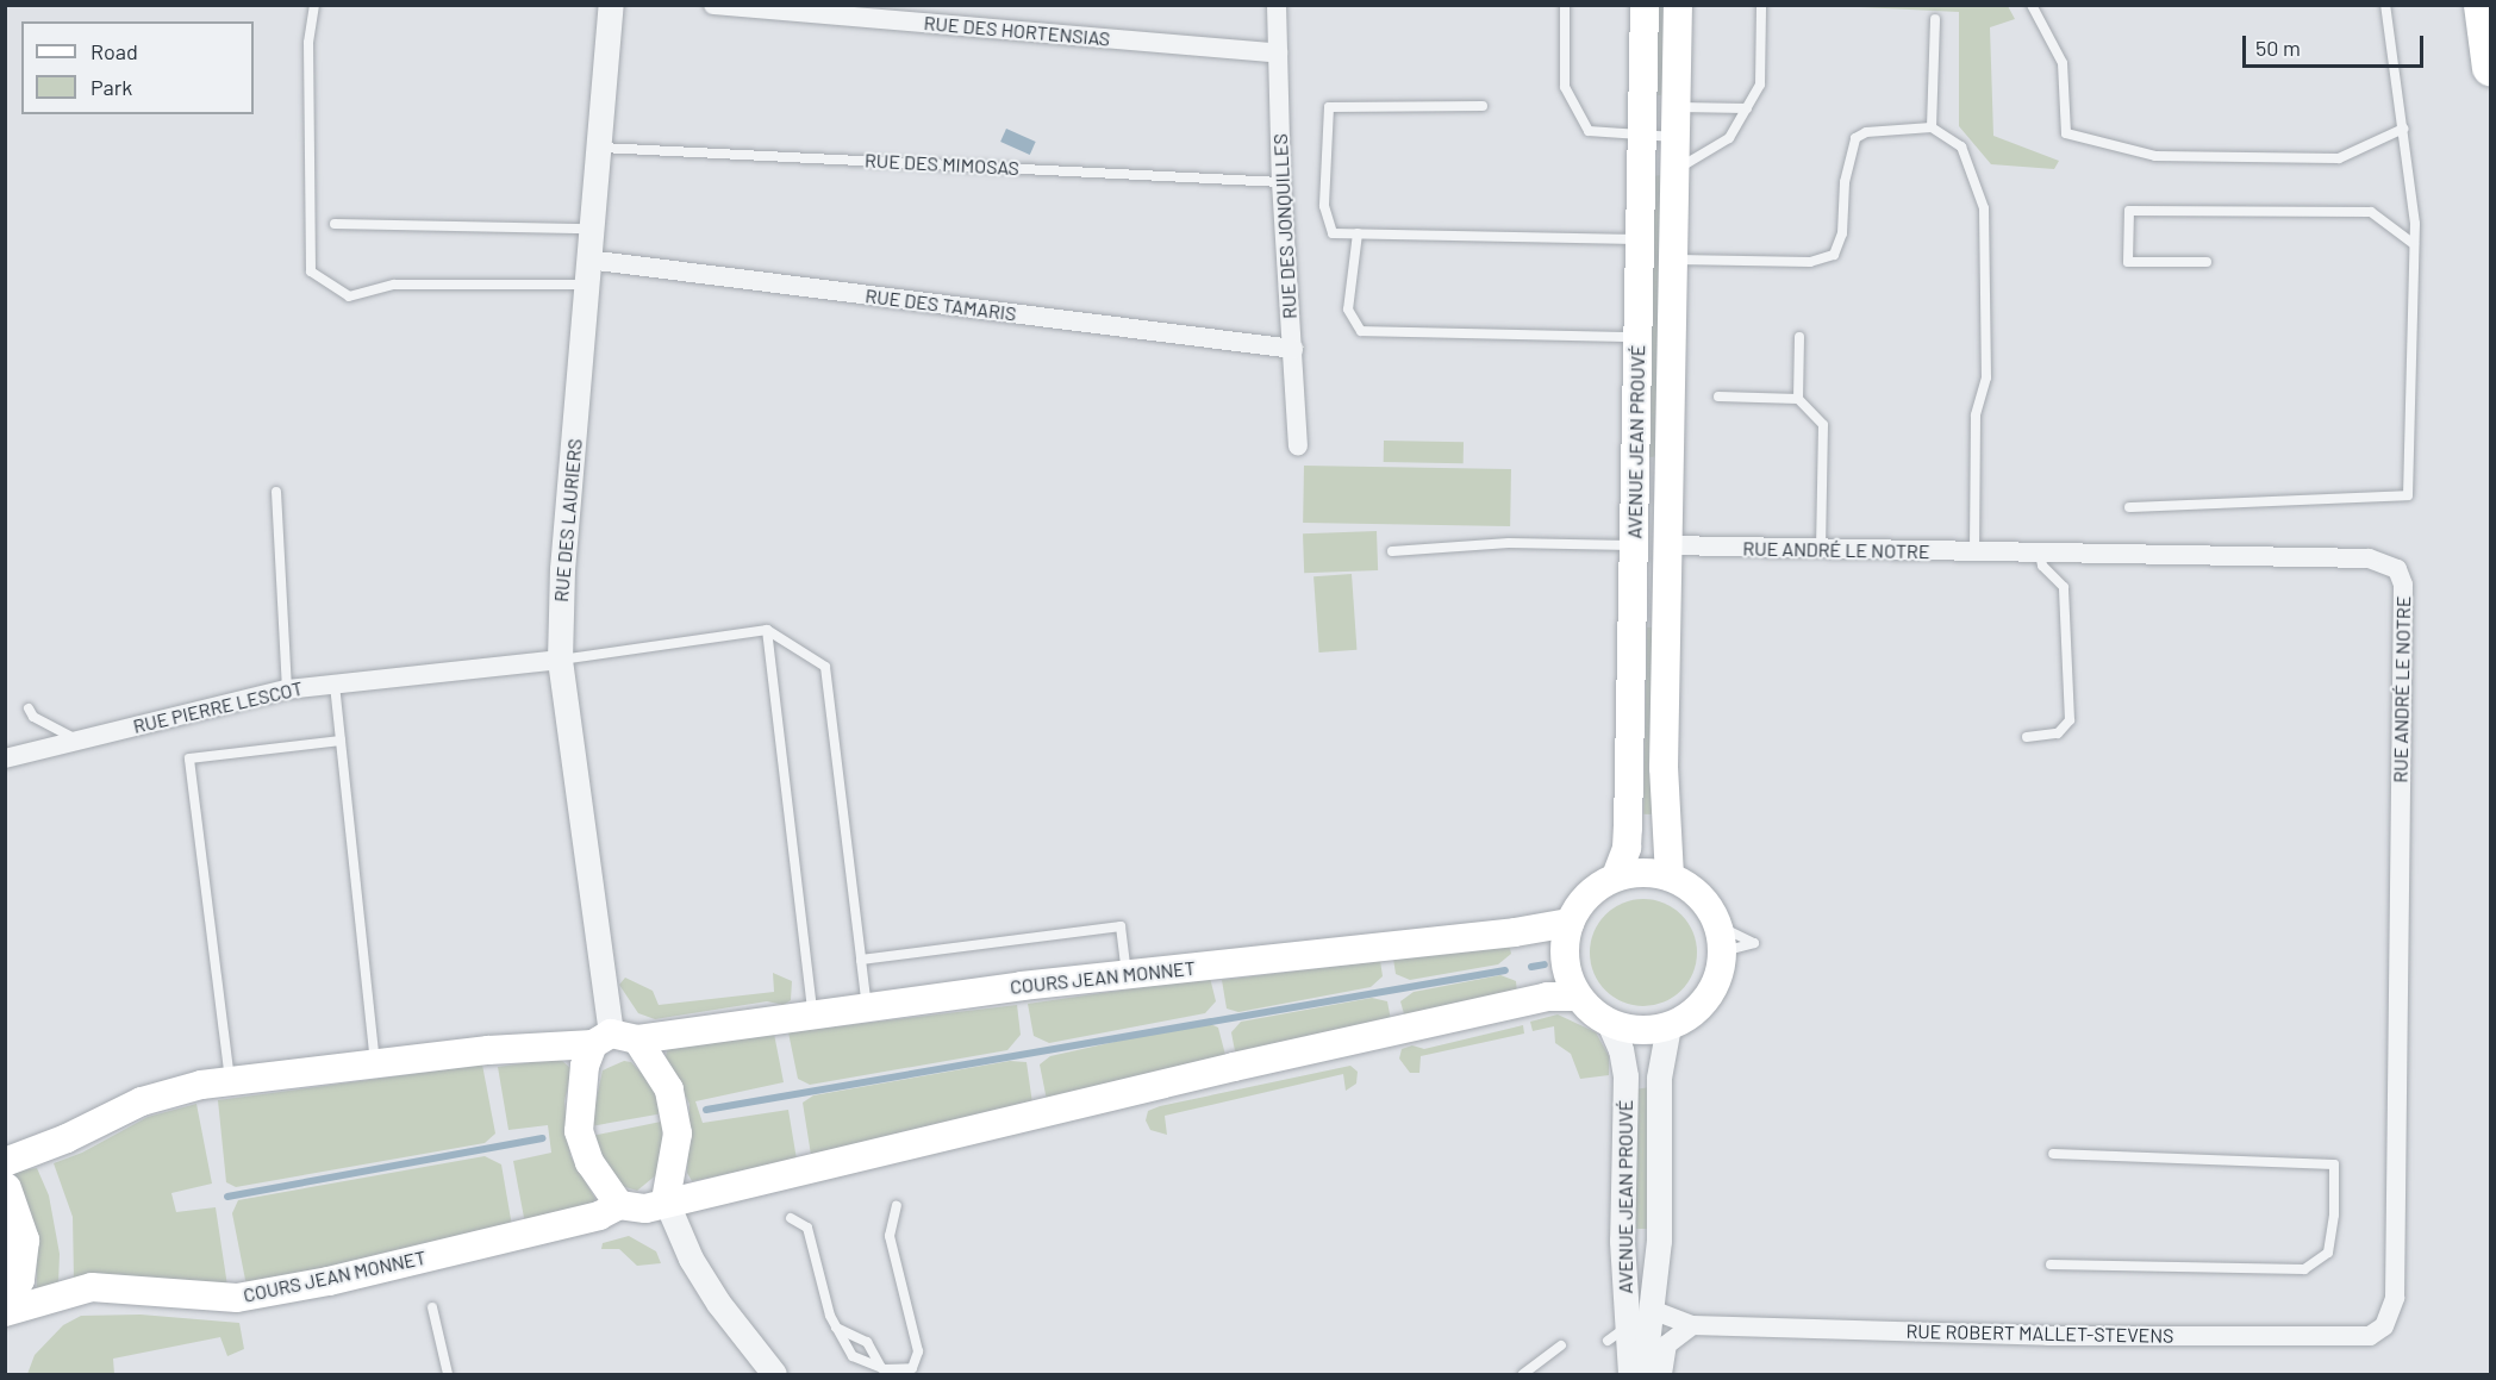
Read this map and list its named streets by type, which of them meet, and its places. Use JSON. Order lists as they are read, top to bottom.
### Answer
{
  "streets": {
    "main road": ["AVENUE JEAN PROUVÉ", "COURS JEAN MONNET"],
    "street": [
      "RUE DES HORTENSIAS",
      "RUE DES JONQUILLES",
      "RUE DES TAMARIS",
      "RUE DES LAURIERS",
      "RUE ANDRÉ LE NOTRE",
      "RUE PIERRE LESCOT",
      "RUE ROBERT MALLET-STEVENS"
    ],
    "lane": ["RUE DES MIMOSAS"]
  },
  "crossings": [
    ["RUE DES HORTENSIAS", "RUE DES JONQUILLES"],
    ["RUE DES MIMOSAS", "RUE DES JONQUILLES"],
    ["RUE DES MIMOSAS", "RUE DES LAURIERS"],
    ["RUE DES JONQUILLES", "RUE DES TAMARIS"],
    ["RUE DES TAMARIS", "RUE DES LAURIERS"],
    ["AVENUE JEAN PROUVÉ", "RUE ANDRÉ LE NOTRE"],
    ["AVENUE JEAN PROUVÉ", "COURS JEAN MONNET"],
    ["AVENUE JEAN PROUVÉ", "RUE ROBERT MALLET-STEVENS"],
    ["RUE DES LAURIERS", "RUE PIERRE LESCOT"],
    ["RUE DES LAURIERS", "COURS JEAN MONNET"],
    ["RUE ANDRÉ LE NOTRE", "RUE ROBERT MALLET-STEVENS"]
  ],
  "legend": ["Road", "Park"],
  "scale_bar": "50 m"
}
